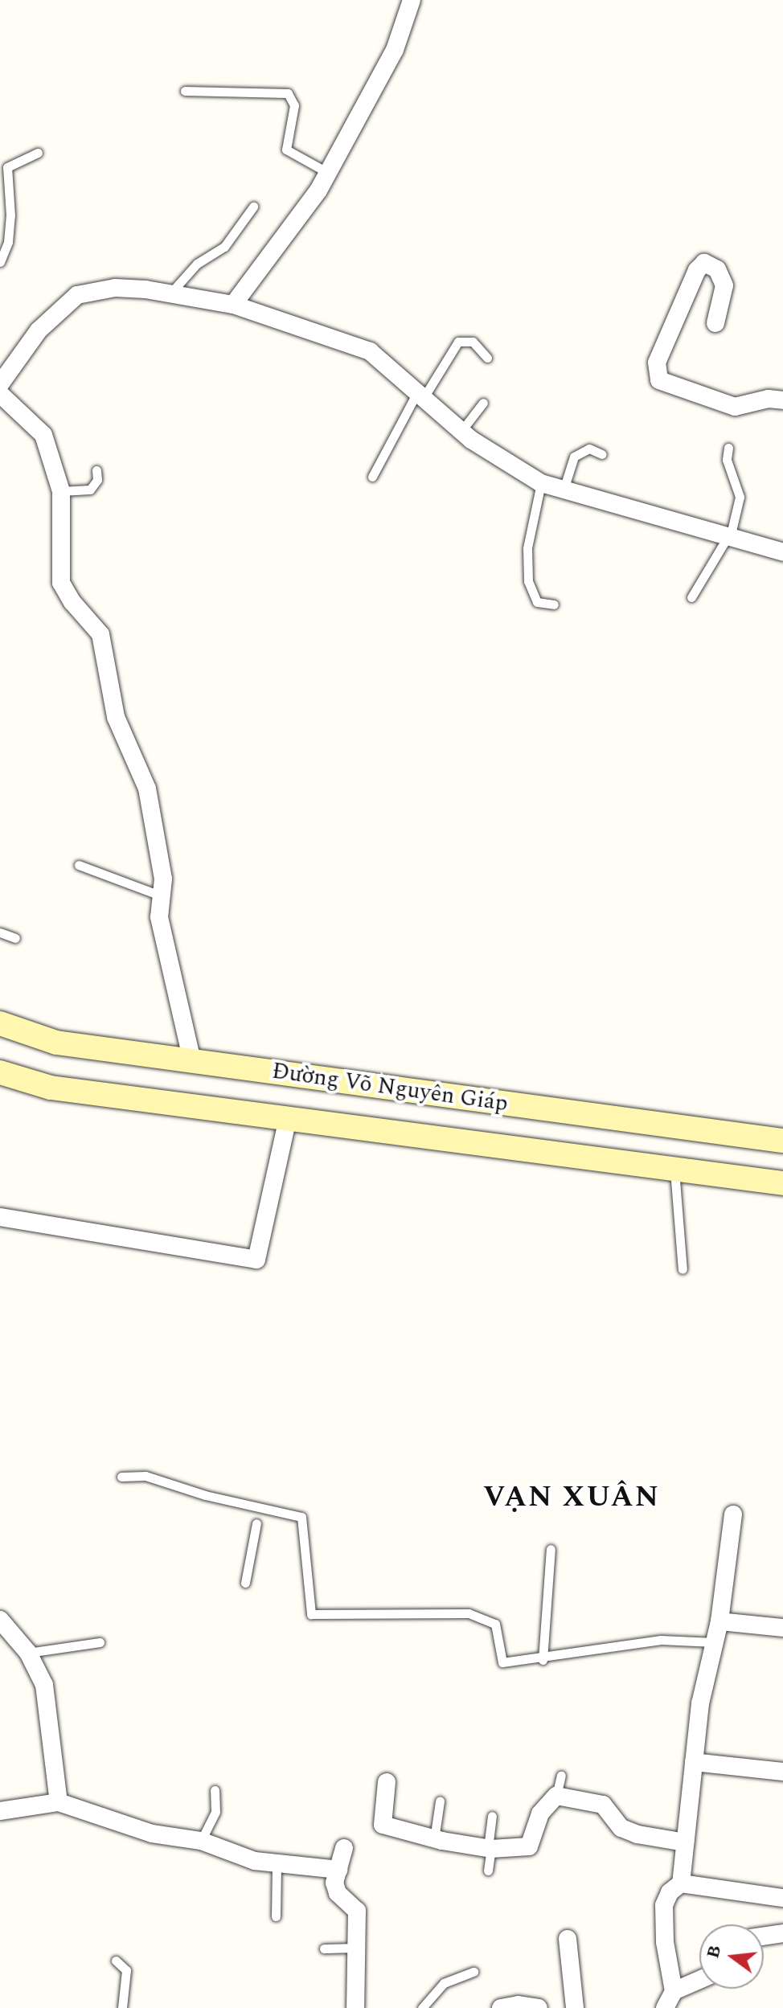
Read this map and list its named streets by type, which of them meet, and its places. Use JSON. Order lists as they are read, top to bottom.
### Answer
{
  "streets": {
    "main road": ["Đường Võ Nguyên Giáp"]
  },
  "districts": ["VẠN XUÂN"],
  "north": "left"
}
